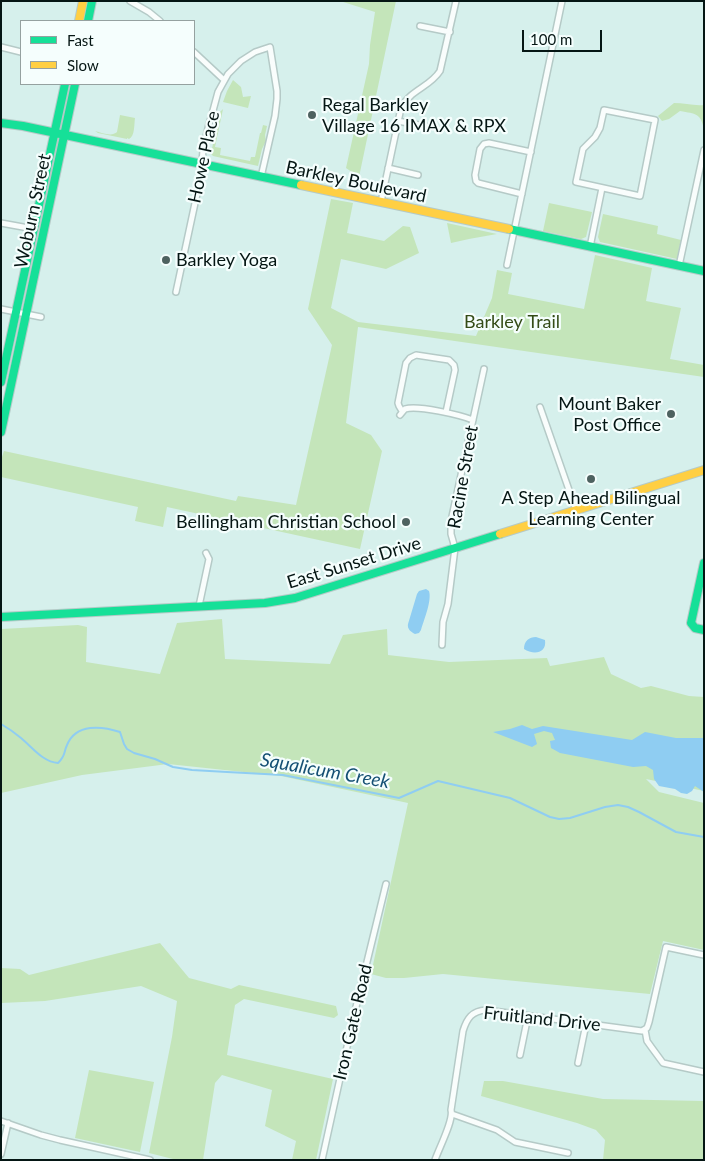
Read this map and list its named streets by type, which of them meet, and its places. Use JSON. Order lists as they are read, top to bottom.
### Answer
{
  "streets": {
    "main road": ["Barkley Boulevard", "Woburn Street", "East Sunset Drive"],
    "street": [
      "Howe Place",
      "Racine Street",
      "Fruitland Drive",
      "Iron Gate Road"
    ]
  },
  "crossings": [
    ["Howe Place", "Barkley Boulevard"],
    ["Barkley Boulevard", "Woburn Street"],
    ["Racine Street", "East Sunset Drive"]
  ],
  "water": ["Squalicum Creek"],
  "parks": ["Barkley Trail"],
  "places": [
    "Regal Barkley Village 16 IMAX & RPX",
    "Barkley Yoga",
    "Mount Baker Post Office",
    "A Step Ahead Bilingual Learning Center",
    "Bellingham Christian School"
  ],
  "legend": ["Fast", "Slow"],
  "scale_bar": "100 m"
}
